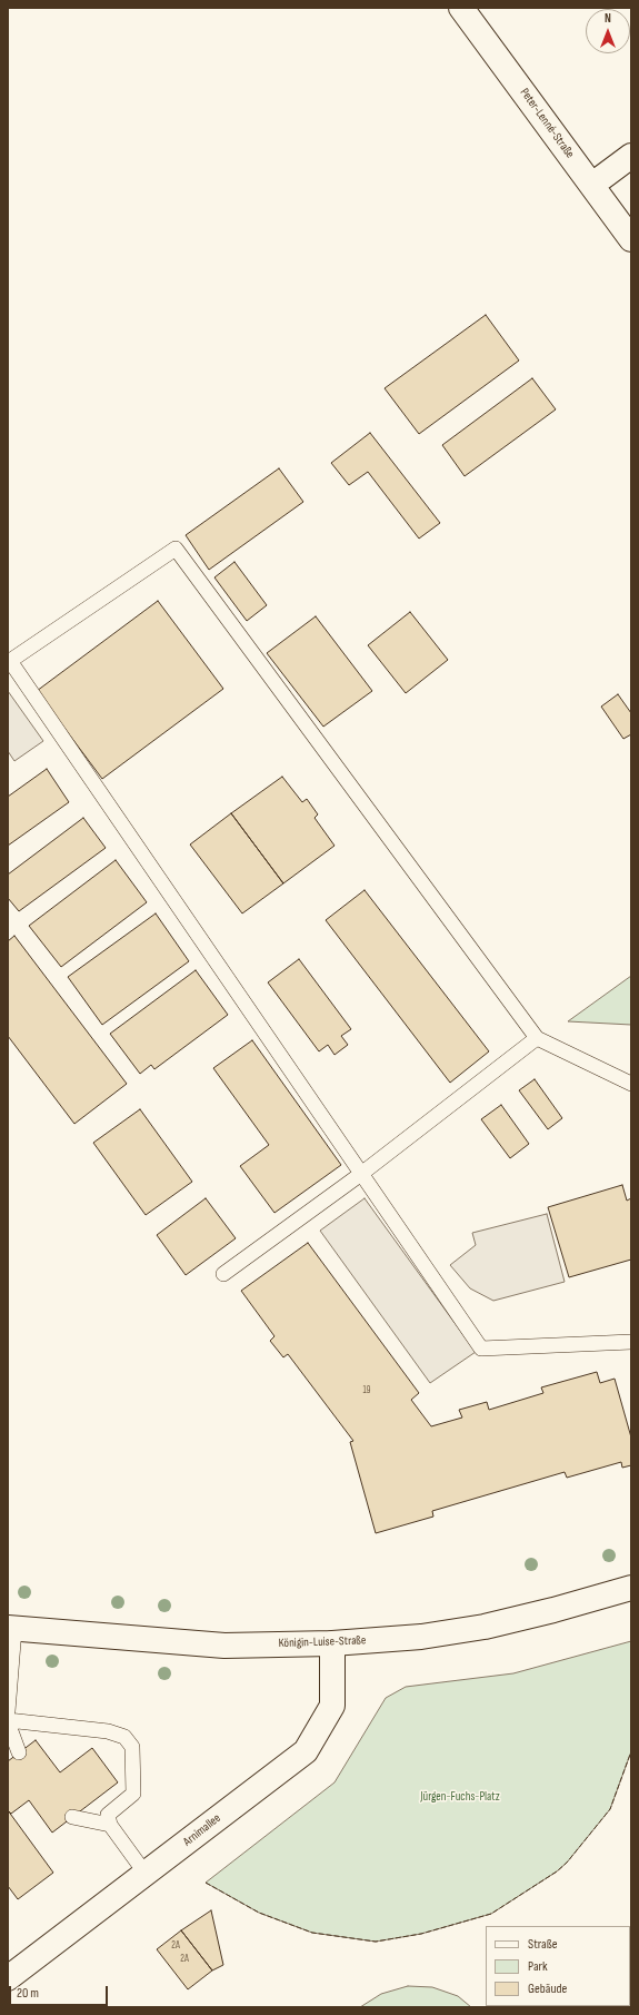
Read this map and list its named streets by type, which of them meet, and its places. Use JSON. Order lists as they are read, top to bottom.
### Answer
{
  "streets": {
    "street": ["Peter-Lenné-Straße", "Königin-Luise-Straße", "Arnimallee"]
  },
  "crossings": [
    ["Königin-Luise-Straße", "Arnimallee"]
  ],
  "parks": ["Jürgen-Fuchs-Platz"],
  "house_numbers": ["19", "2A", "2A"],
  "legend": ["Straße", "Park", "Gebäude"],
  "scale_bar": "20 m",
  "north": "top"
}
